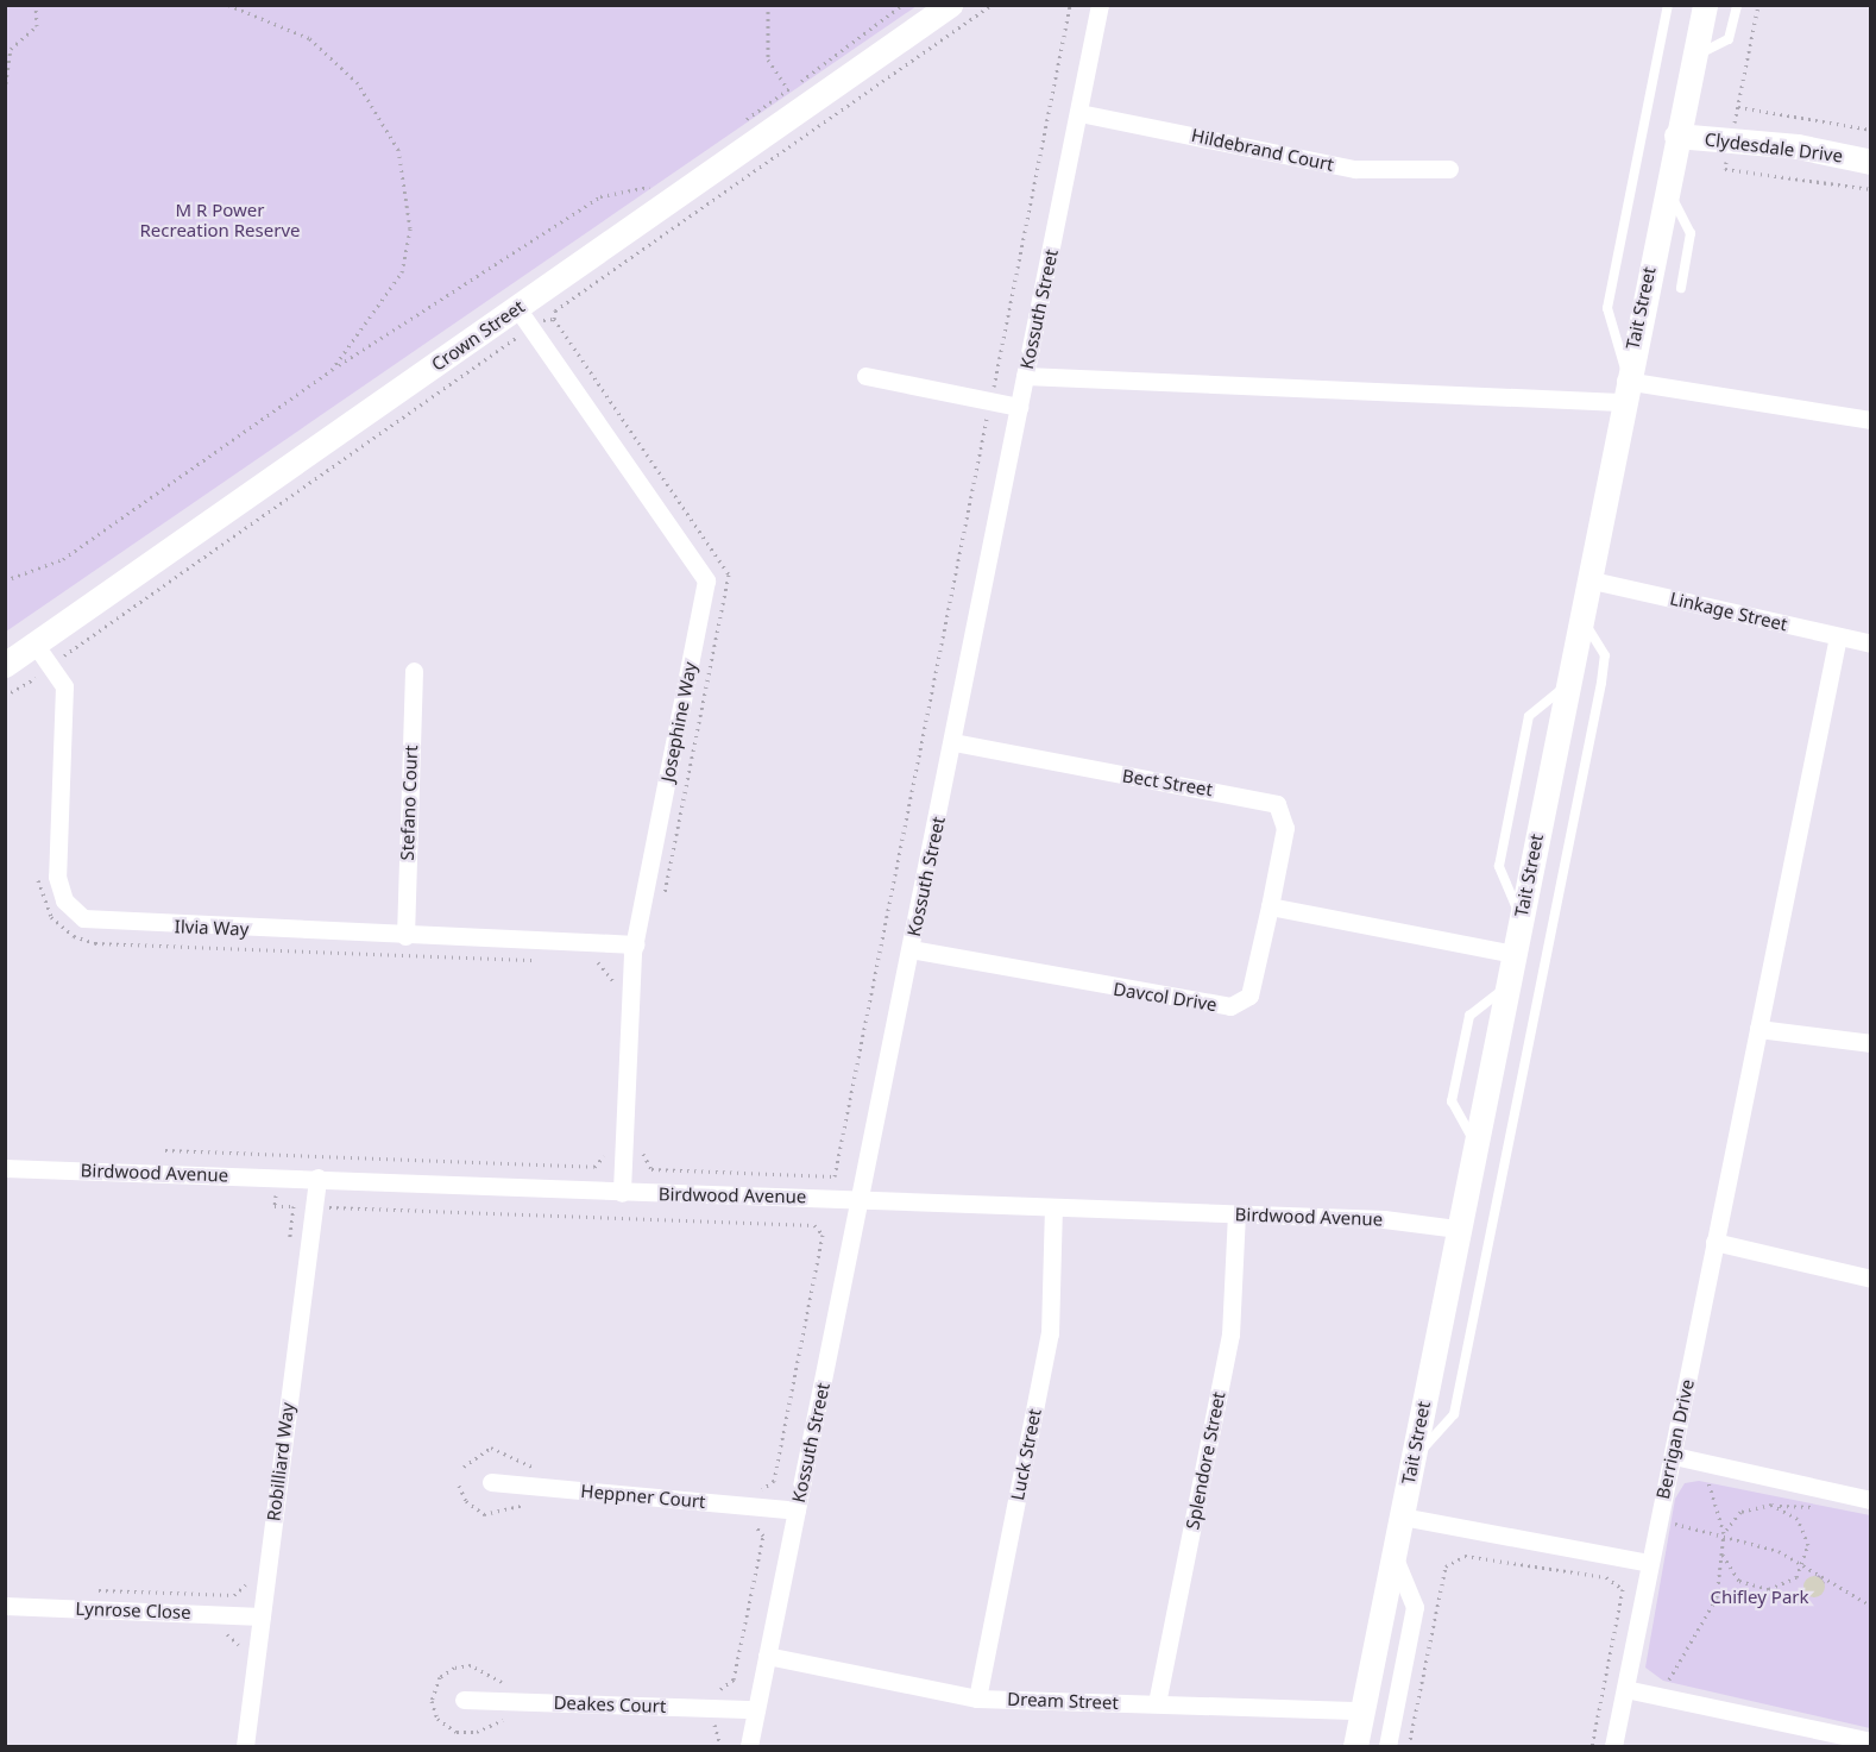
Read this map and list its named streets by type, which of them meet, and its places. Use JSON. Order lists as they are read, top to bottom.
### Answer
{
  "streets": {
    "street": [
      "Clydesdale Drive",
      "Hildebrand Court",
      "Tait Street",
      "Kossuth Street",
      "Crown Street",
      "Linkage Street",
      "Josephine Way",
      "Bect Street",
      "Stefano Court",
      "Ilvia Way",
      "Davcol Drive",
      "Birdwood Avenue",
      "Berrigan Drive",
      "Luck Street",
      "Splendore Street",
      "Robilliard Way",
      "Heppner Court",
      "Lynrose Close",
      "Dream Street",
      "Deakes Court"
    ]
  },
  "crossings": [
    ["Clydesdale Drive", "Tait Street"],
    ["Hildebrand Court", "Kossuth Street"],
    ["Tait Street", "Linkage Street"],
    ["Tait Street", "Birdwood Avenue"],
    ["Tait Street", "Dream Street"],
    ["Kossuth Street", "Bect Street"],
    ["Kossuth Street", "Davcol Drive"],
    ["Kossuth Street", "Birdwood Avenue"],
    ["Kossuth Street", "Heppner Court"],
    ["Kossuth Street", "Dream Street"],
    ["Kossuth Street", "Deakes Court"],
    ["Crown Street", "Josephine Way"],
    ["Crown Street", "Ilvia Way"],
    ["Linkage Street", "Berrigan Drive"],
    ["Josephine Way", "Ilvia Way"],
    ["Josephine Way", "Birdwood Avenue"],
    ["Bect Street", "Davcol Drive"],
    ["Stefano Court", "Ilvia Way"],
    ["Birdwood Avenue", "Luck Street"],
    ["Birdwood Avenue", "Splendore Street"],
    ["Birdwood Avenue", "Robilliard Way"],
    ["Luck Street", "Dream Street"],
    ["Splendore Street", "Dream Street"],
    ["Robilliard Way", "Lynrose Close"]
  ],
  "parks": ["M R Power Recreation Reserve", "Chifley Park"]
}
